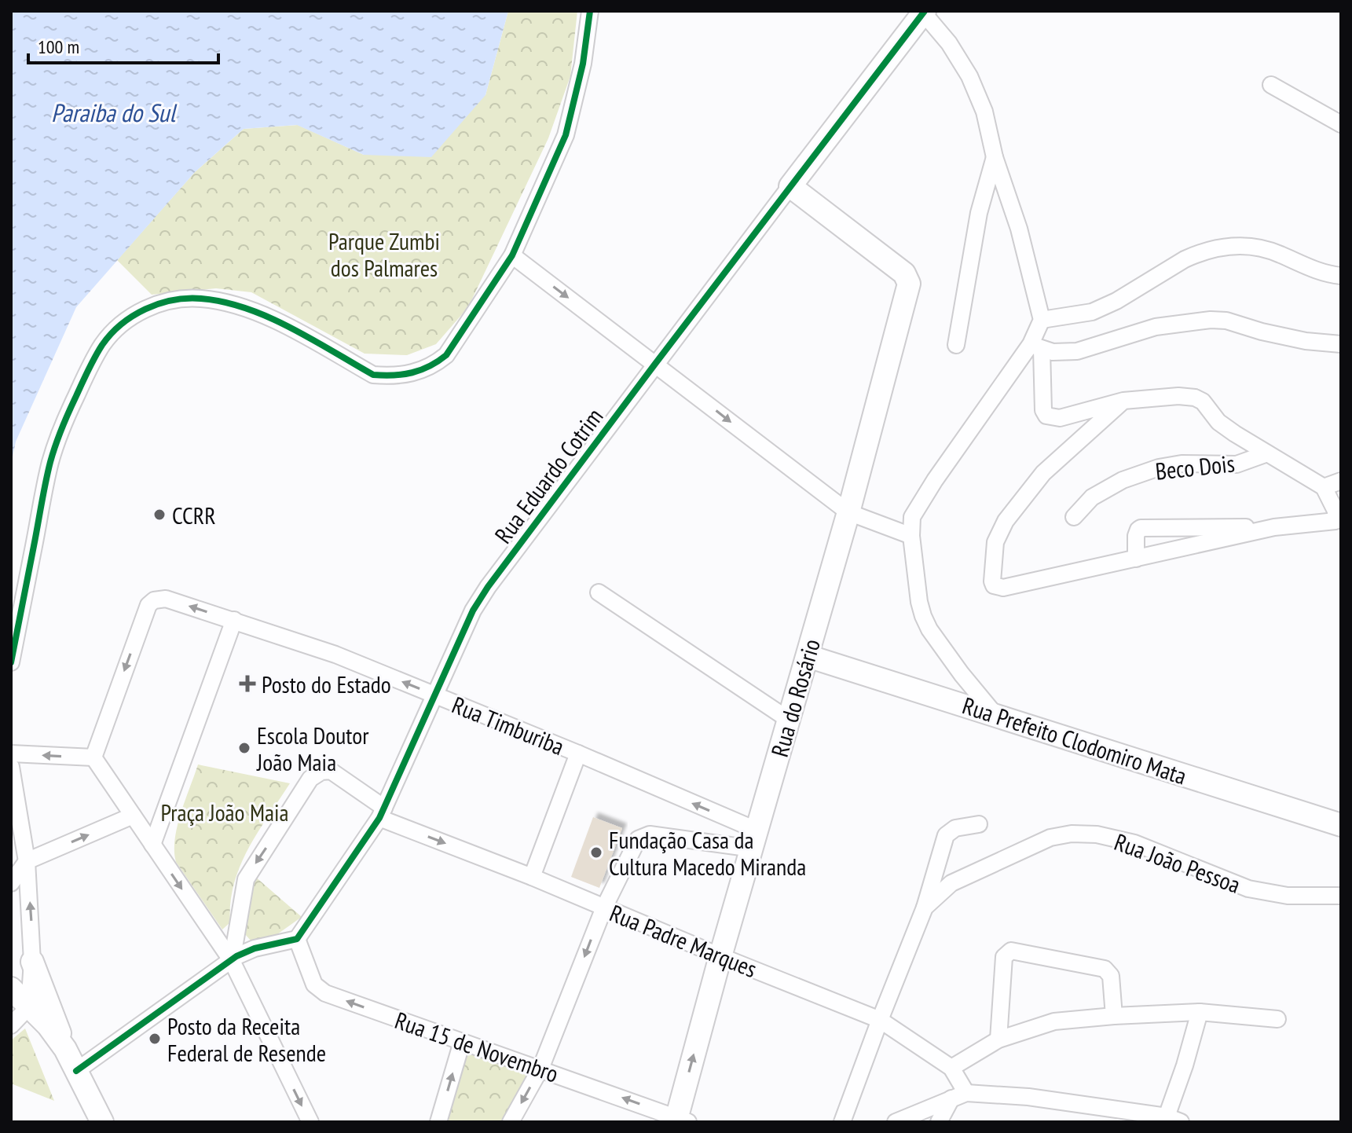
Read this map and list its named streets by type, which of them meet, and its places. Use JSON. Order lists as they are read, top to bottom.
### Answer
{
  "streets": {
    "street": [
      "Beco Dois",
      "Rua Eduardo Cotrim",
      "Rua do Rosário",
      "Rua Timburiba",
      "Rua Prefeito Clodomiro Mata",
      "Rua João Pessoa",
      "Rua Padre Marques",
      "Rua 15 de Novembro"
    ]
  },
  "crossings": [
    ["Rua Eduardo Cotrim", "Rua do Rosário"],
    ["Rua Eduardo Cotrim", "Rua Timburiba"],
    ["Rua Eduardo Cotrim", "Rua Padre Marques"],
    ["Rua Eduardo Cotrim", "Rua 15 de Novembro"],
    ["Rua do Rosário", "Rua Timburiba"],
    ["Rua do Rosário", "Rua Prefeito Clodomiro Mata"],
    ["Rua do Rosário", "Rua Padre Marques"],
    ["Rua do Rosário", "Rua 15 de Novembro"],
    ["Rua João Pessoa", "Rua Padre Marques"]
  ],
  "one_way": ["Rua 15 de Novembro"],
  "water": ["Paraiba do Sul"],
  "parks": ["Parque Zumbi dos Palmares", "Praça João Maia"],
  "places": {
    "other": [
      "CCRR",
      "Escola Doutor João Maia",
      "Fundação Casa da Cultura Macedo Miranda",
      "Posto da Receita Federal de Resende"
    ],
    "health": ["Posto do Estado"]
  },
  "scale_bar": "100 m"
}
